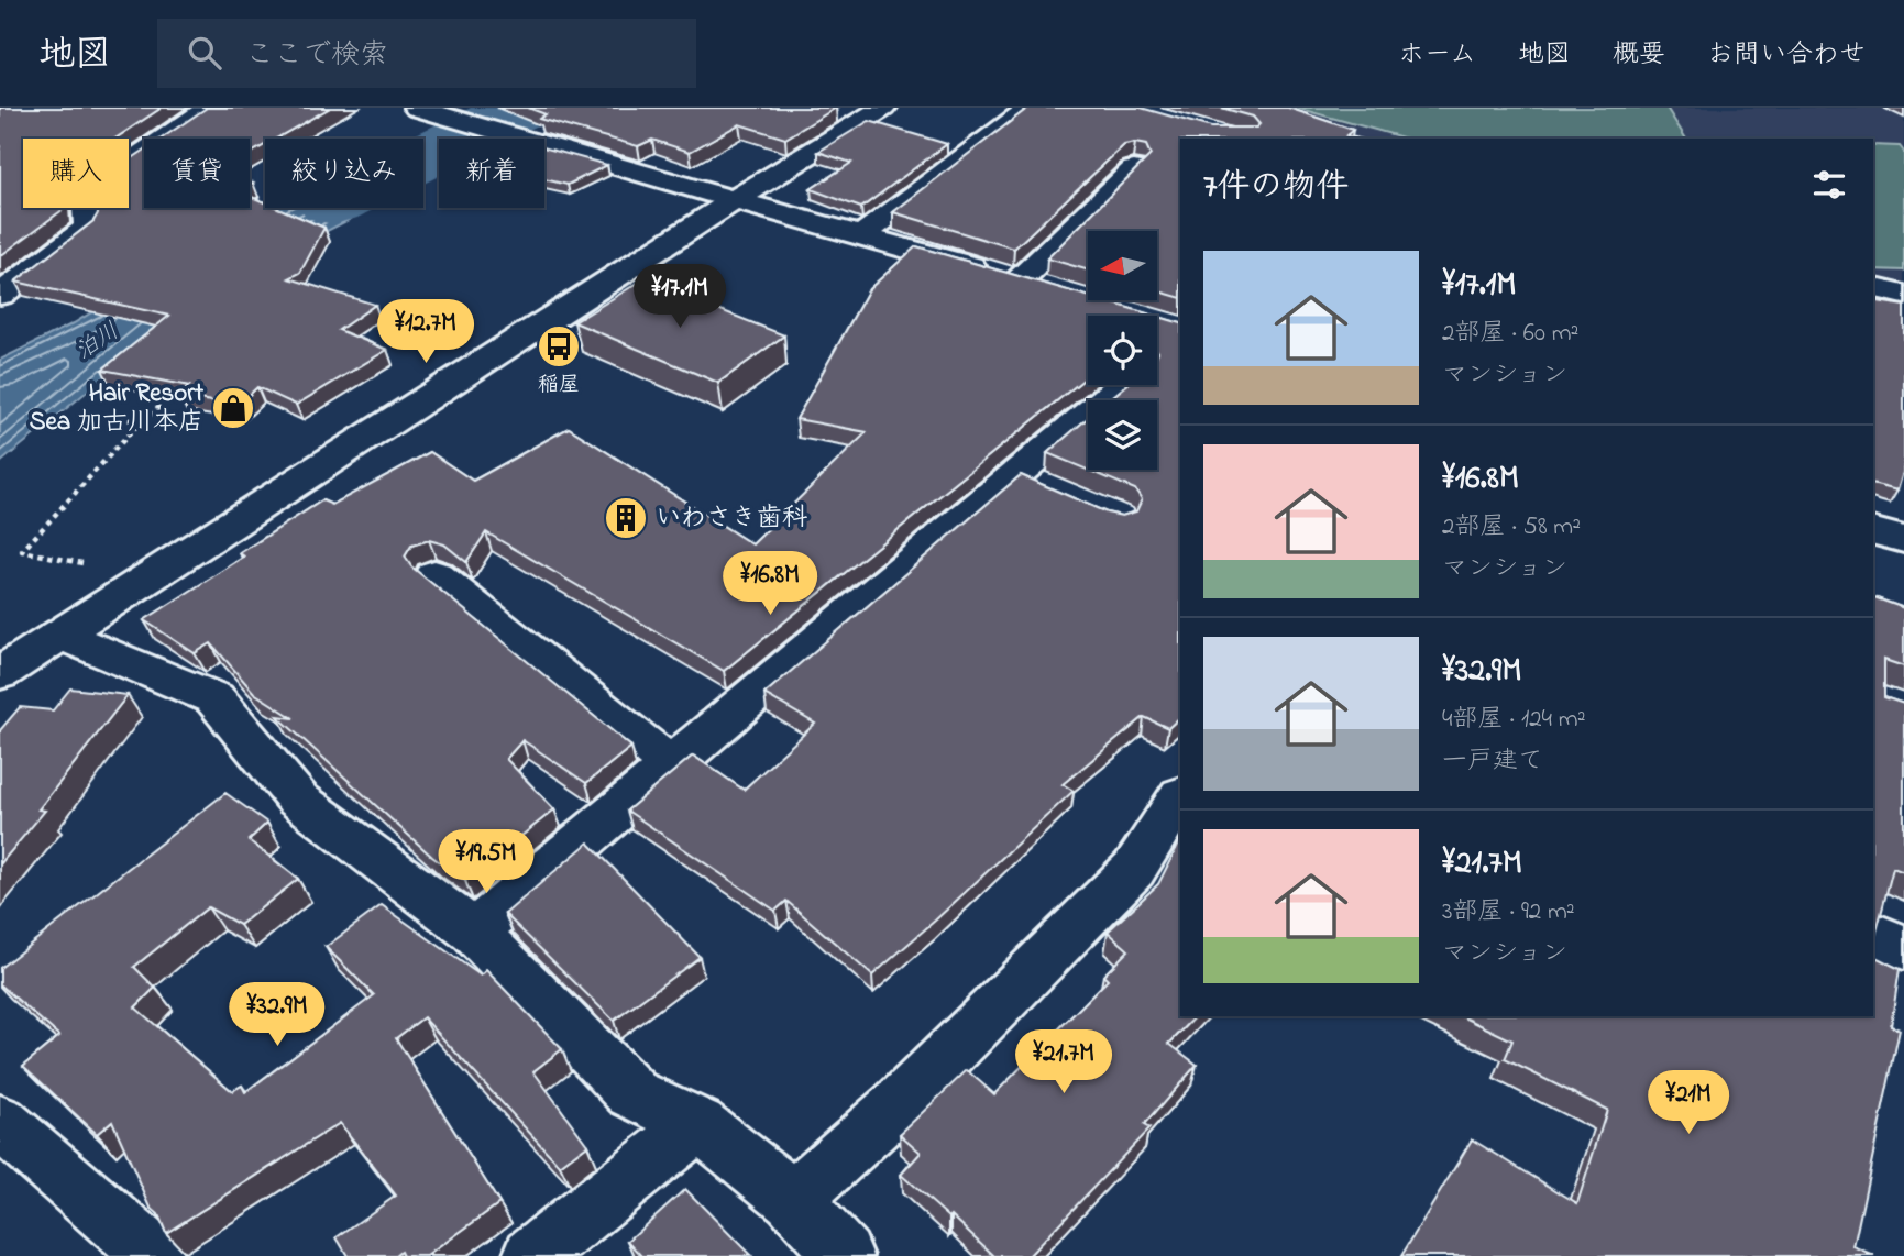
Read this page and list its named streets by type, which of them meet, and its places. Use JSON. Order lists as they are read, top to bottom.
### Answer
{
  "water": ["泊川"],
  "places": {
    "bus stop": ["稲屋"],
    "shop": ["Hair Resort Sea 加古川本店"],
    "building": ["いわさき歯科"]
  },
  "north": "left",
  "page": {
    "header": "地図",
    "search": "ここで検索",
    "nav": [
      "ホーム",
      "地図",
      "概要",
      "お問い合わせ"
    ],
    "chip": [
      "購入",
      "賃貸",
      "絞り込み",
      "新着"
    ],
    "heading": "7件の物件",
    "list": [
      {
        "name": "¥17.1M",
        "note": "2部屋 · 60 m² · マンション"
      },
      {
        "name": "¥16.8M",
        "note": "2部屋 · 58 m² · マンション"
      },
      {
        "name": "¥32.9M",
        "note": "4部屋 · 124 m² · 一戸建て"
      },
      {
        "name": "¥21.7M",
        "note": "3部屋 · 92 m² · マンション"
      }
    ],
    "price": [
      "¥17.1M",
      "¥12.7M",
      "¥16.8M",
      "¥19.5M",
      "¥32.9M",
      "¥21.7M",
      "¥21M"
    ]
  }
}
